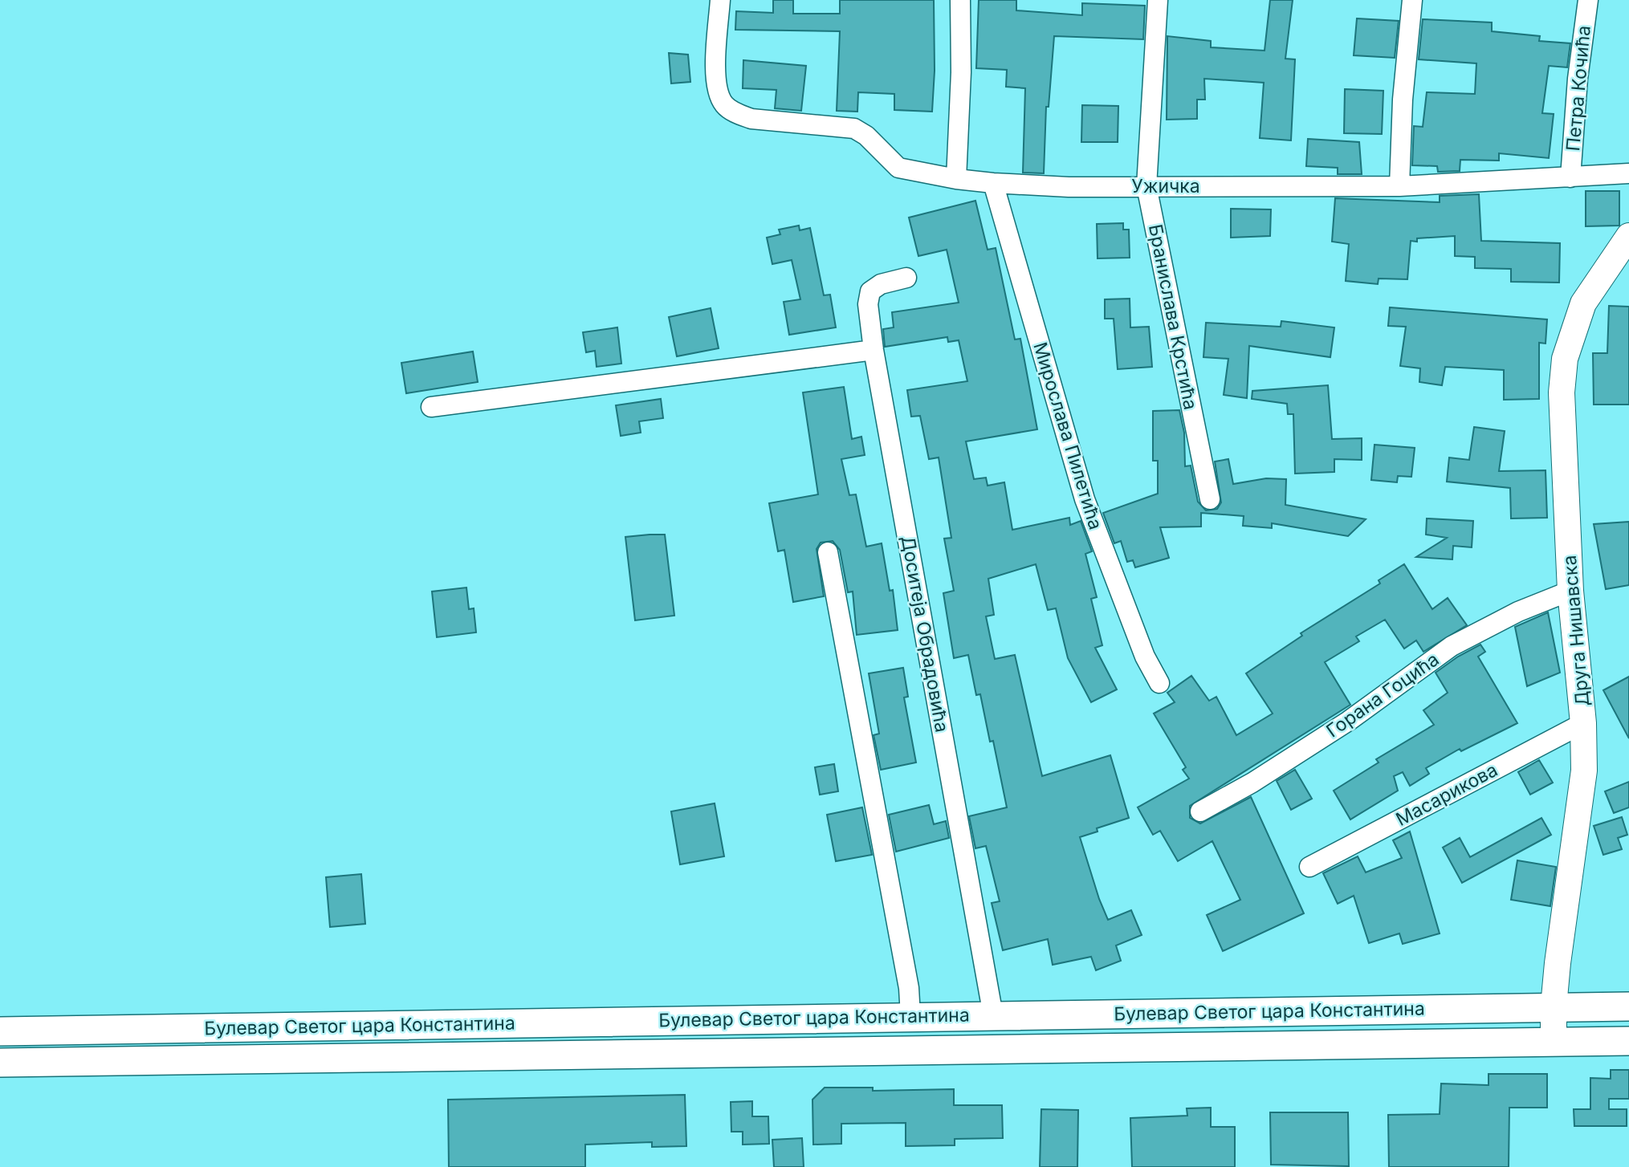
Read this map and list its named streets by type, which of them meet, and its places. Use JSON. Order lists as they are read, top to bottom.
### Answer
{
  "streets": {
    "main road": ["Булевар Светог цара Константина"],
    "street": [
      "Петра Кочића",
      "Ужичка",
      "Бранислава Крстића",
      "Мирослава Пилетића",
      "Друга Нишавска",
      "Доситеја Обрадовића",
      "Горана Гоцића",
      "Масарикова"
    ]
  },
  "crossings": [
    ["Петра Кочића", "Ужичка"],
    ["Ужичка", "Бранислава Крстића"],
    ["Ужичка", "Мирослава Пилетића"],
    ["Друга Нишавска", "Горана Гоцића"],
    ["Друга Нишавска", "Масарикова"],
    ["Друга Нишавска", "Булевар Светог цара Константина"],
    ["Доситеја Обрадовића", "Булевар Светог цара Константина"]
  ]
}
